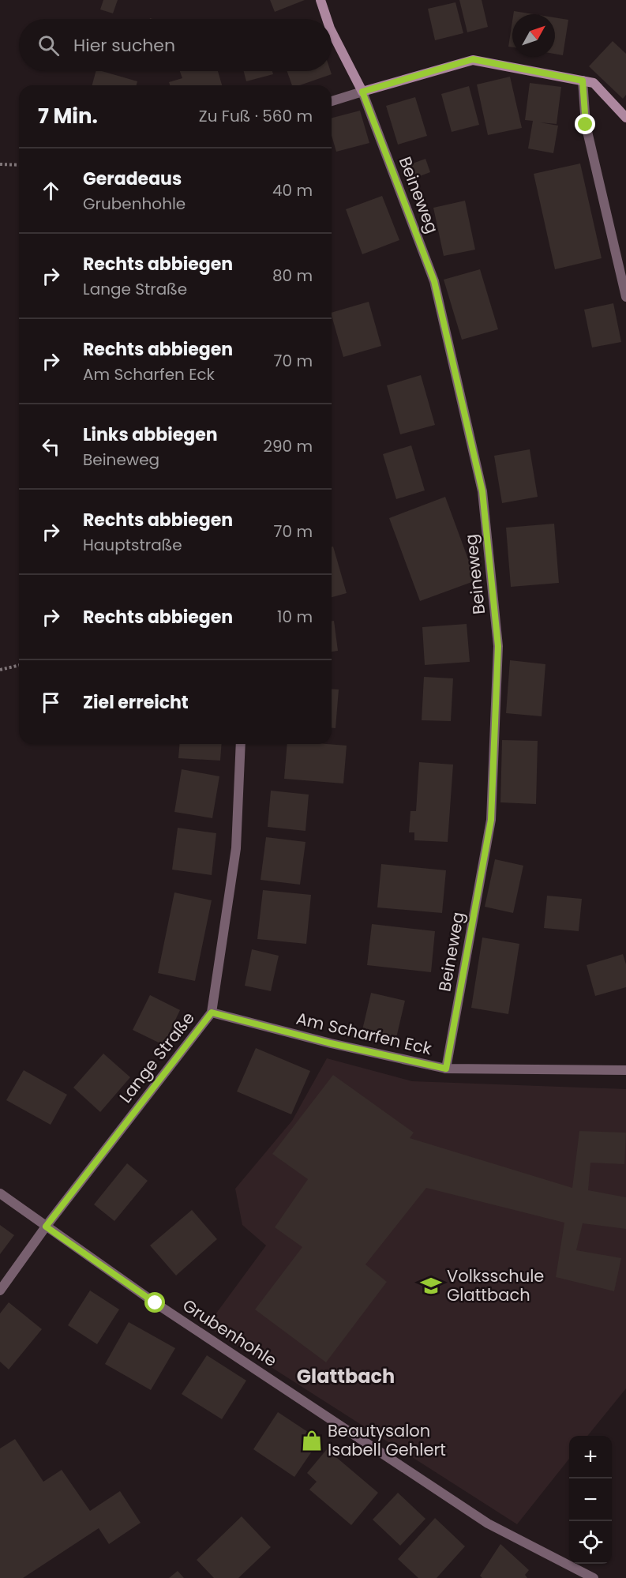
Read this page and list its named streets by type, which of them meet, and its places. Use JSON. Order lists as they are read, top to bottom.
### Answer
{
  "streets": {
    "street": [
      "Beineweg",
      "Am Scharfen Eck",
      "Lange Straße",
      "Grubenhohle"
    ]
  },
  "crossings": [
    ["Beineweg", "Am Scharfen Eck"],
    ["Am Scharfen Eck", "Lange Straße"],
    ["Lange Straße", "Grubenhohle"]
  ],
  "districts": ["Glattbach"],
  "places": {
    "school or university": ["Volksschule Glattbach"],
    "shop": ["Beautysalon Isabell Gehlert"]
  },
  "north": "top right",
  "page": {
    "search": "Hier suchen",
    "heading": ["7 Min.", "Zu Fuß · 560 m"],
    "list": [
      ["Geradeaus", "Grubenhohle", "40 m"],
      ["Rechts abbiegen", "Lange Straße", "80 m"],
      ["Rechts abbiegen", "Am Scharfen Eck", "70 m"],
      ["Links abbiegen", "Beineweg", "290 m"],
      ["Rechts abbiegen", "Hauptstraße", "70 m"],
      ["Rechts abbiegen", "10 m"],
      "Ziel erreicht"
    ],
    "map_buttons": ["+", "−"]
  }
}
